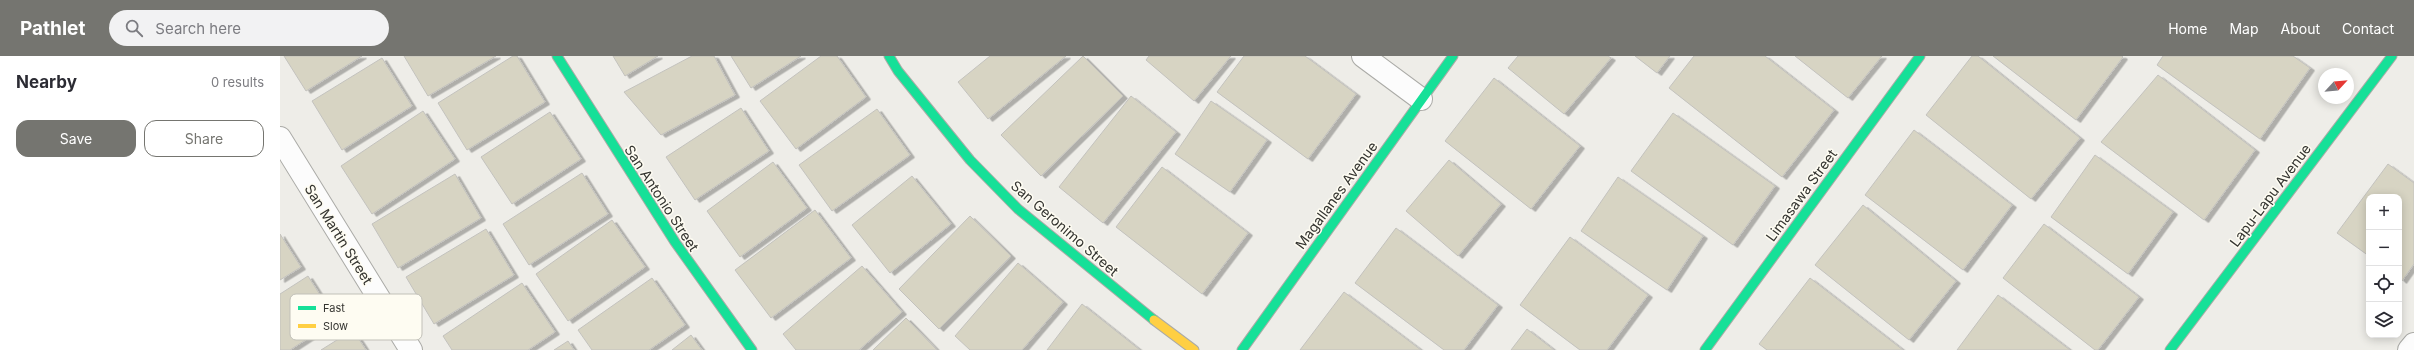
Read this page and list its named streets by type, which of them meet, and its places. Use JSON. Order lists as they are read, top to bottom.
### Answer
{
  "streets": {
    "street": [
      "Magallanes Avenue",
      "Limasawa Street",
      "Lapu-Lapu Avenue",
      "San Antonio Street",
      "San Geronimo Street",
      "San Martin Street"
    ]
  },
  "legend": ["Fast", "Slow"],
  "north": "top right",
  "page": {
    "header": "Pathlet",
    "search": "Search here",
    "nav": [
      "Home",
      "Map",
      "About",
      "Contact"
    ],
    "heading": ["Nearby", "0 results"],
    "buttons": ["Save", "Share"],
    "map_buttons": ["+", "−"]
  }
}
